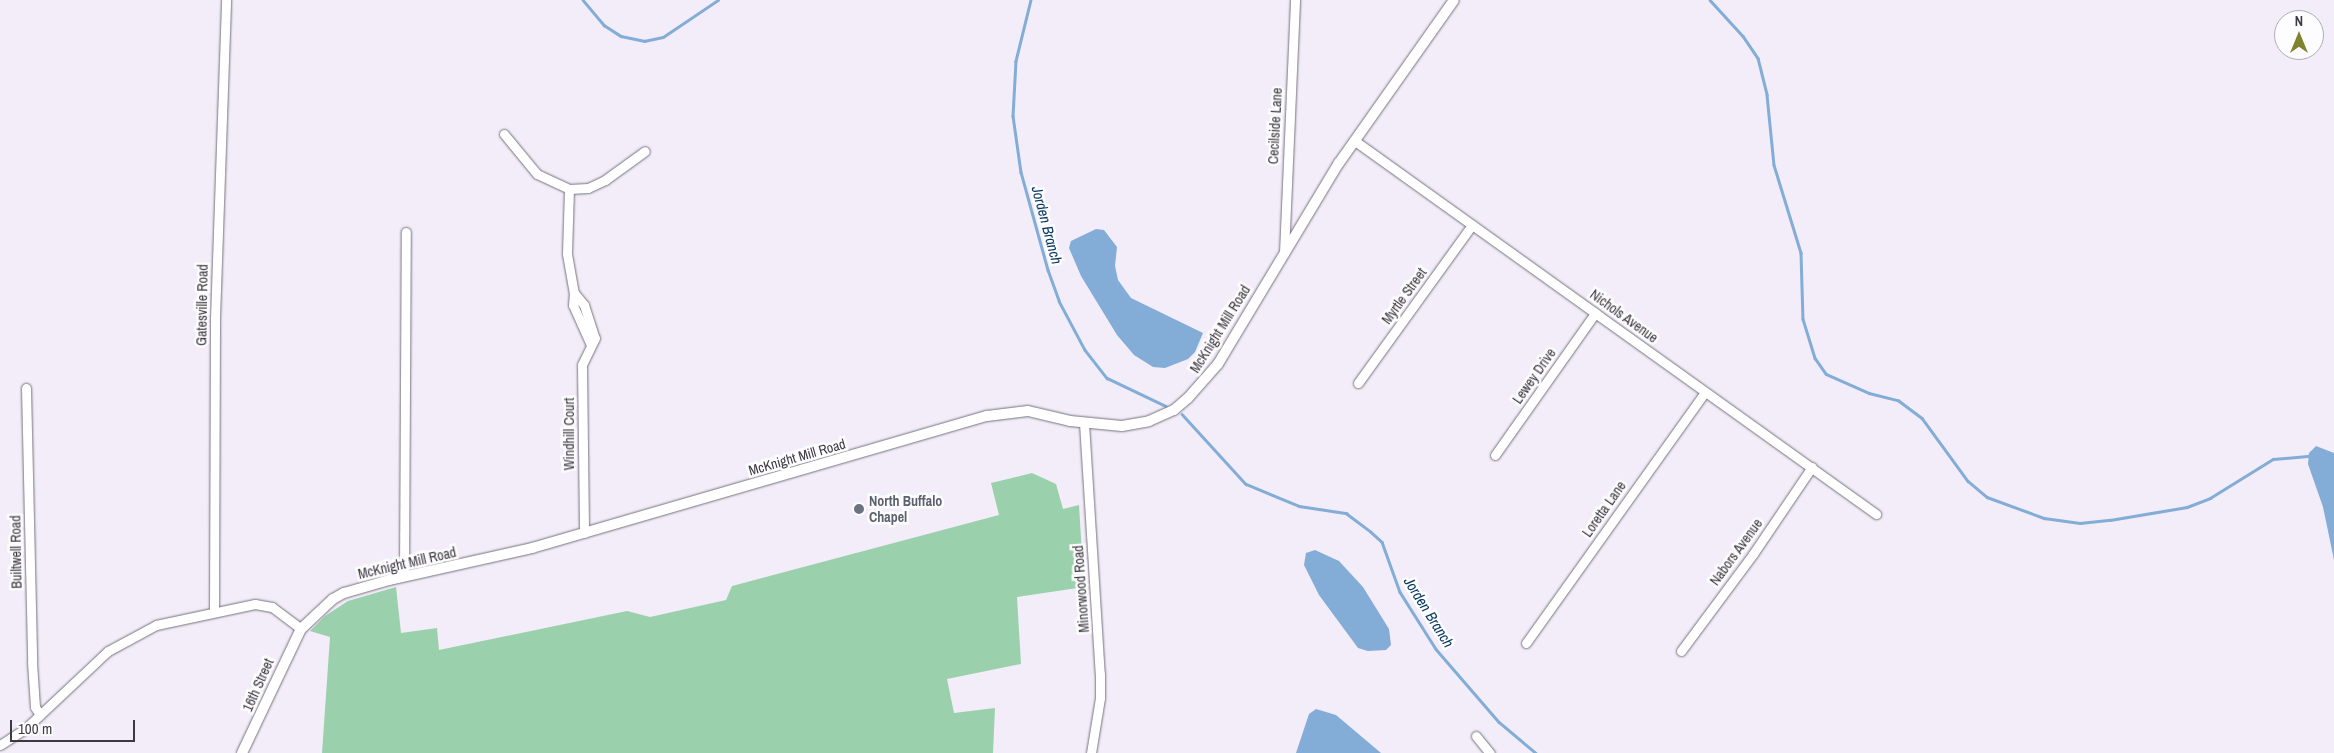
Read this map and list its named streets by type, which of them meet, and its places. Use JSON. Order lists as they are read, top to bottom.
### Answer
{
  "streets": {
    "street": [
      "Cecilside Lane",
      "Myrtle Street",
      "Gatesville Road",
      "Nichols Avenue",
      "McKnight Mill Road",
      "Lewey Drive",
      "Windhill Court",
      "Loretta Lane",
      "Builtwell Road",
      "Nabors Avenue",
      "Minorwood Road",
      "16th Street"
    ]
  },
  "crossings": [
    ["Cecilside Lane", "McKnight Mill Road"],
    ["Myrtle Street", "Nichols Avenue"],
    ["Nichols Avenue", "McKnight Mill Road"],
    ["Nichols Avenue", "Lewey Drive"],
    ["Nichols Avenue", "Loretta Lane"],
    ["Nichols Avenue", "Nabors Avenue"],
    ["McKnight Mill Road", "Windhill Court"],
    ["McKnight Mill Road", "Minorwood Road"],
    ["McKnight Mill Road", "16th Street"]
  ],
  "water": ["Jorden Branch"],
  "places": ["North Buffalo Chapel"],
  "scale_bar": "100 m",
  "north": "top"
}
